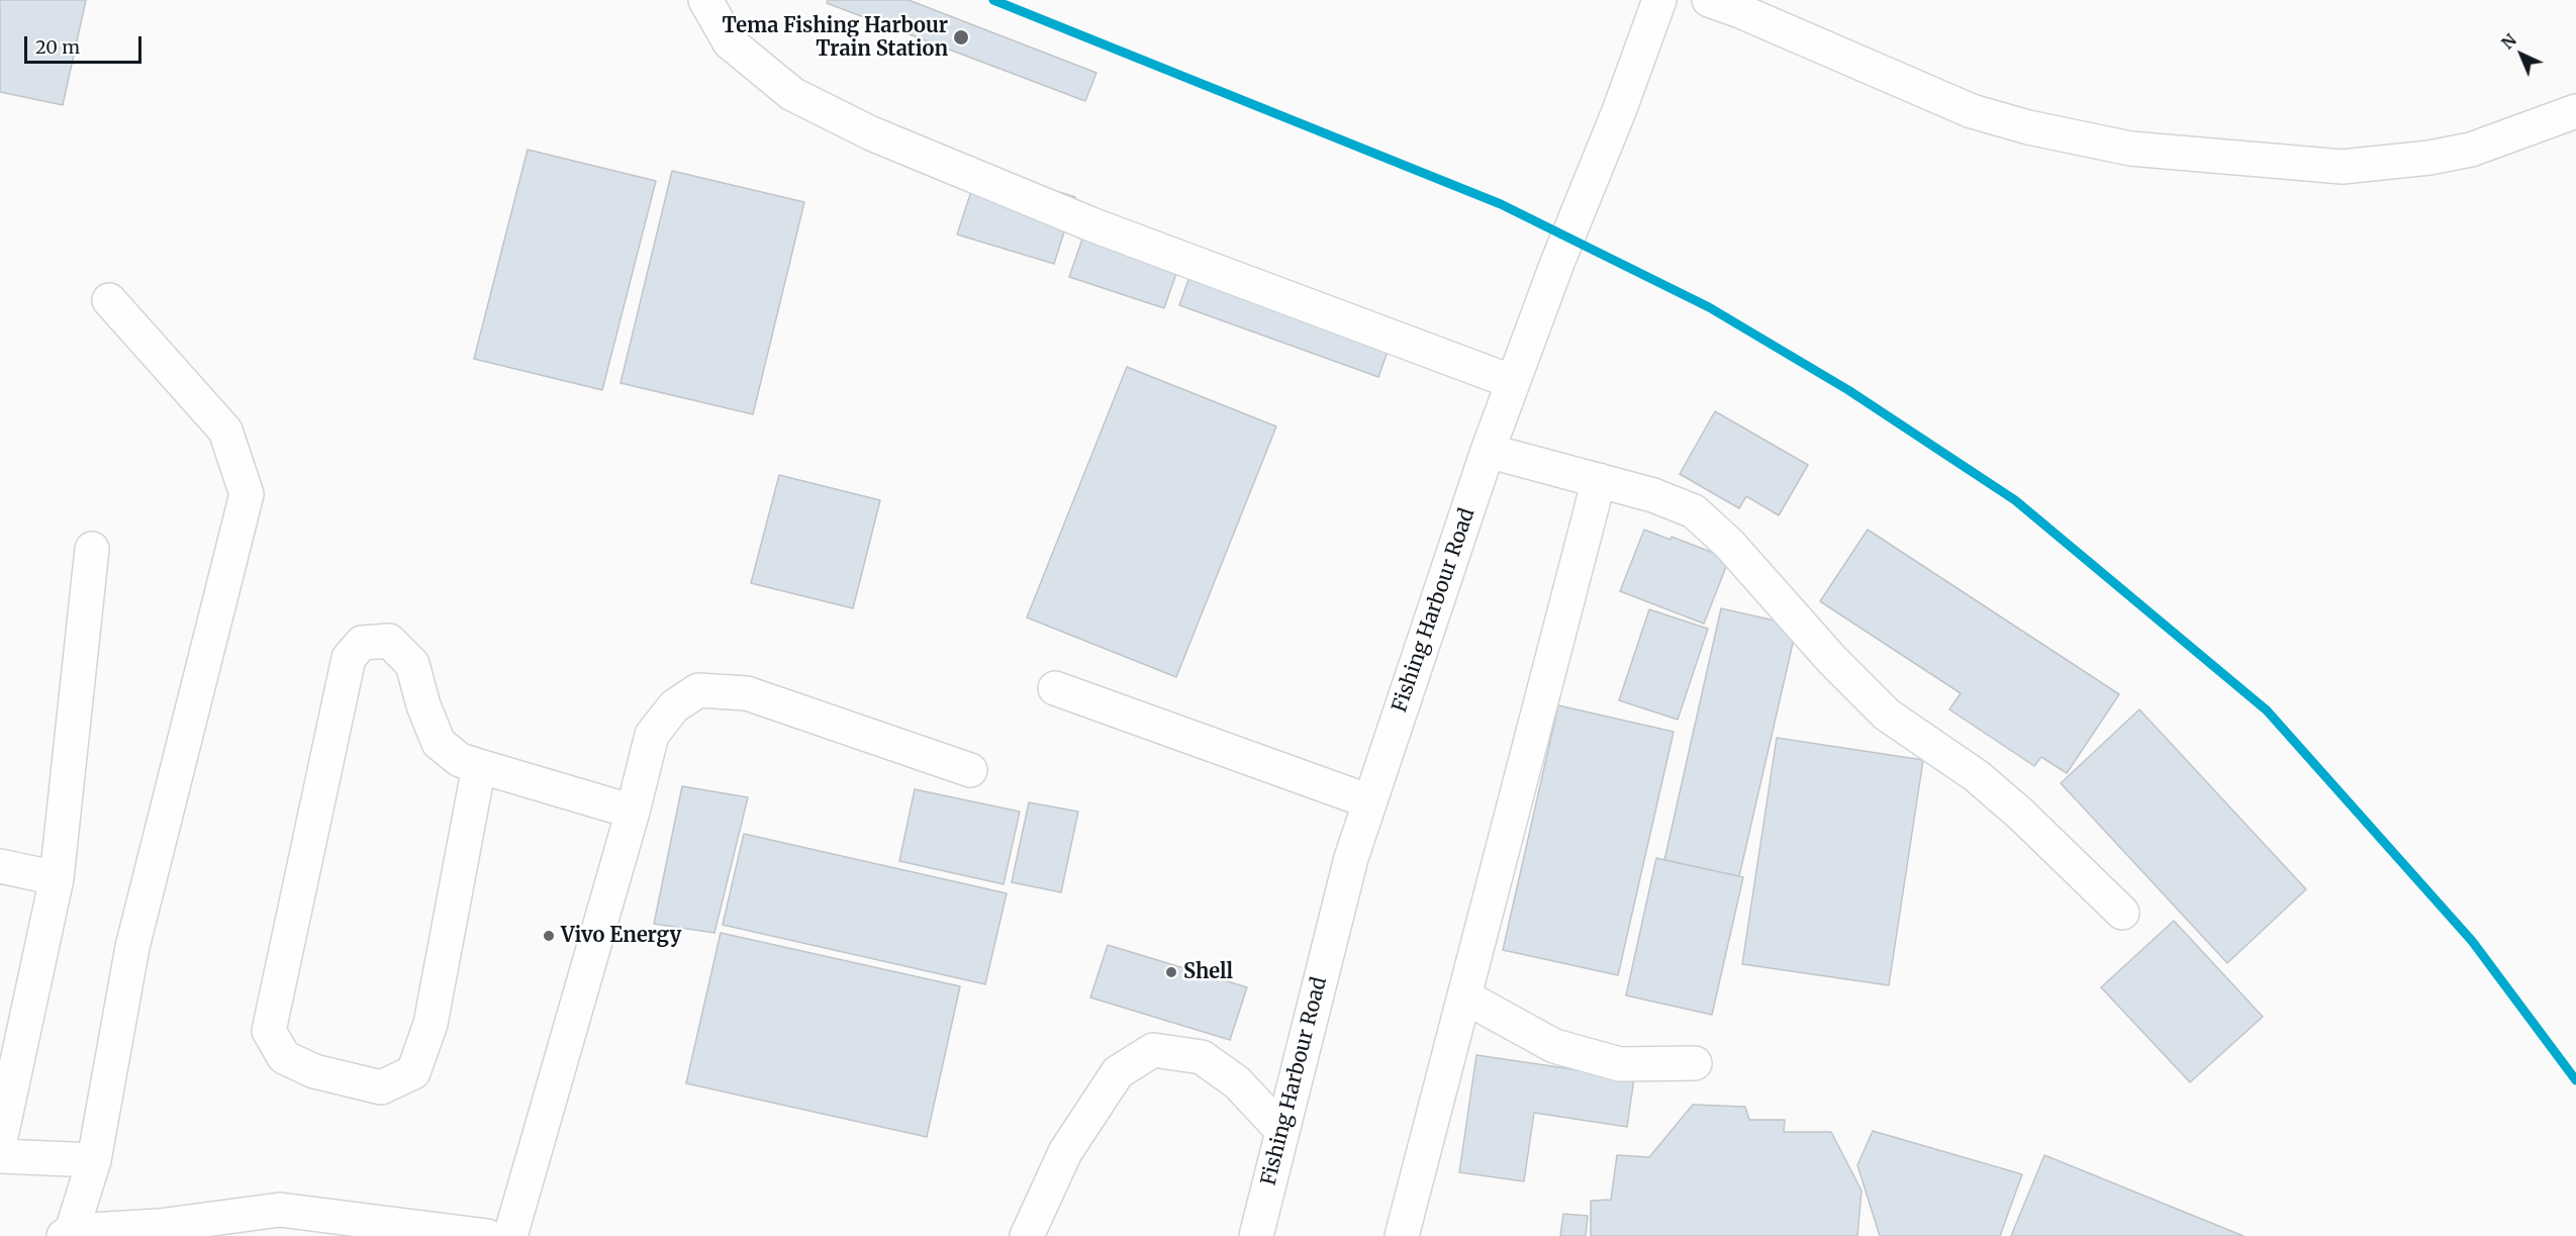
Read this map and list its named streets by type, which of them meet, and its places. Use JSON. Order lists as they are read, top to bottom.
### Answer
{
  "streets": {
    "street": ["Fishing Harbour Road"]
  },
  "places": ["Tema Fishing Harbour Train Station", "Vivo Energy", "Shell"],
  "scale_bar": "20 m",
  "north": "top left"
}
